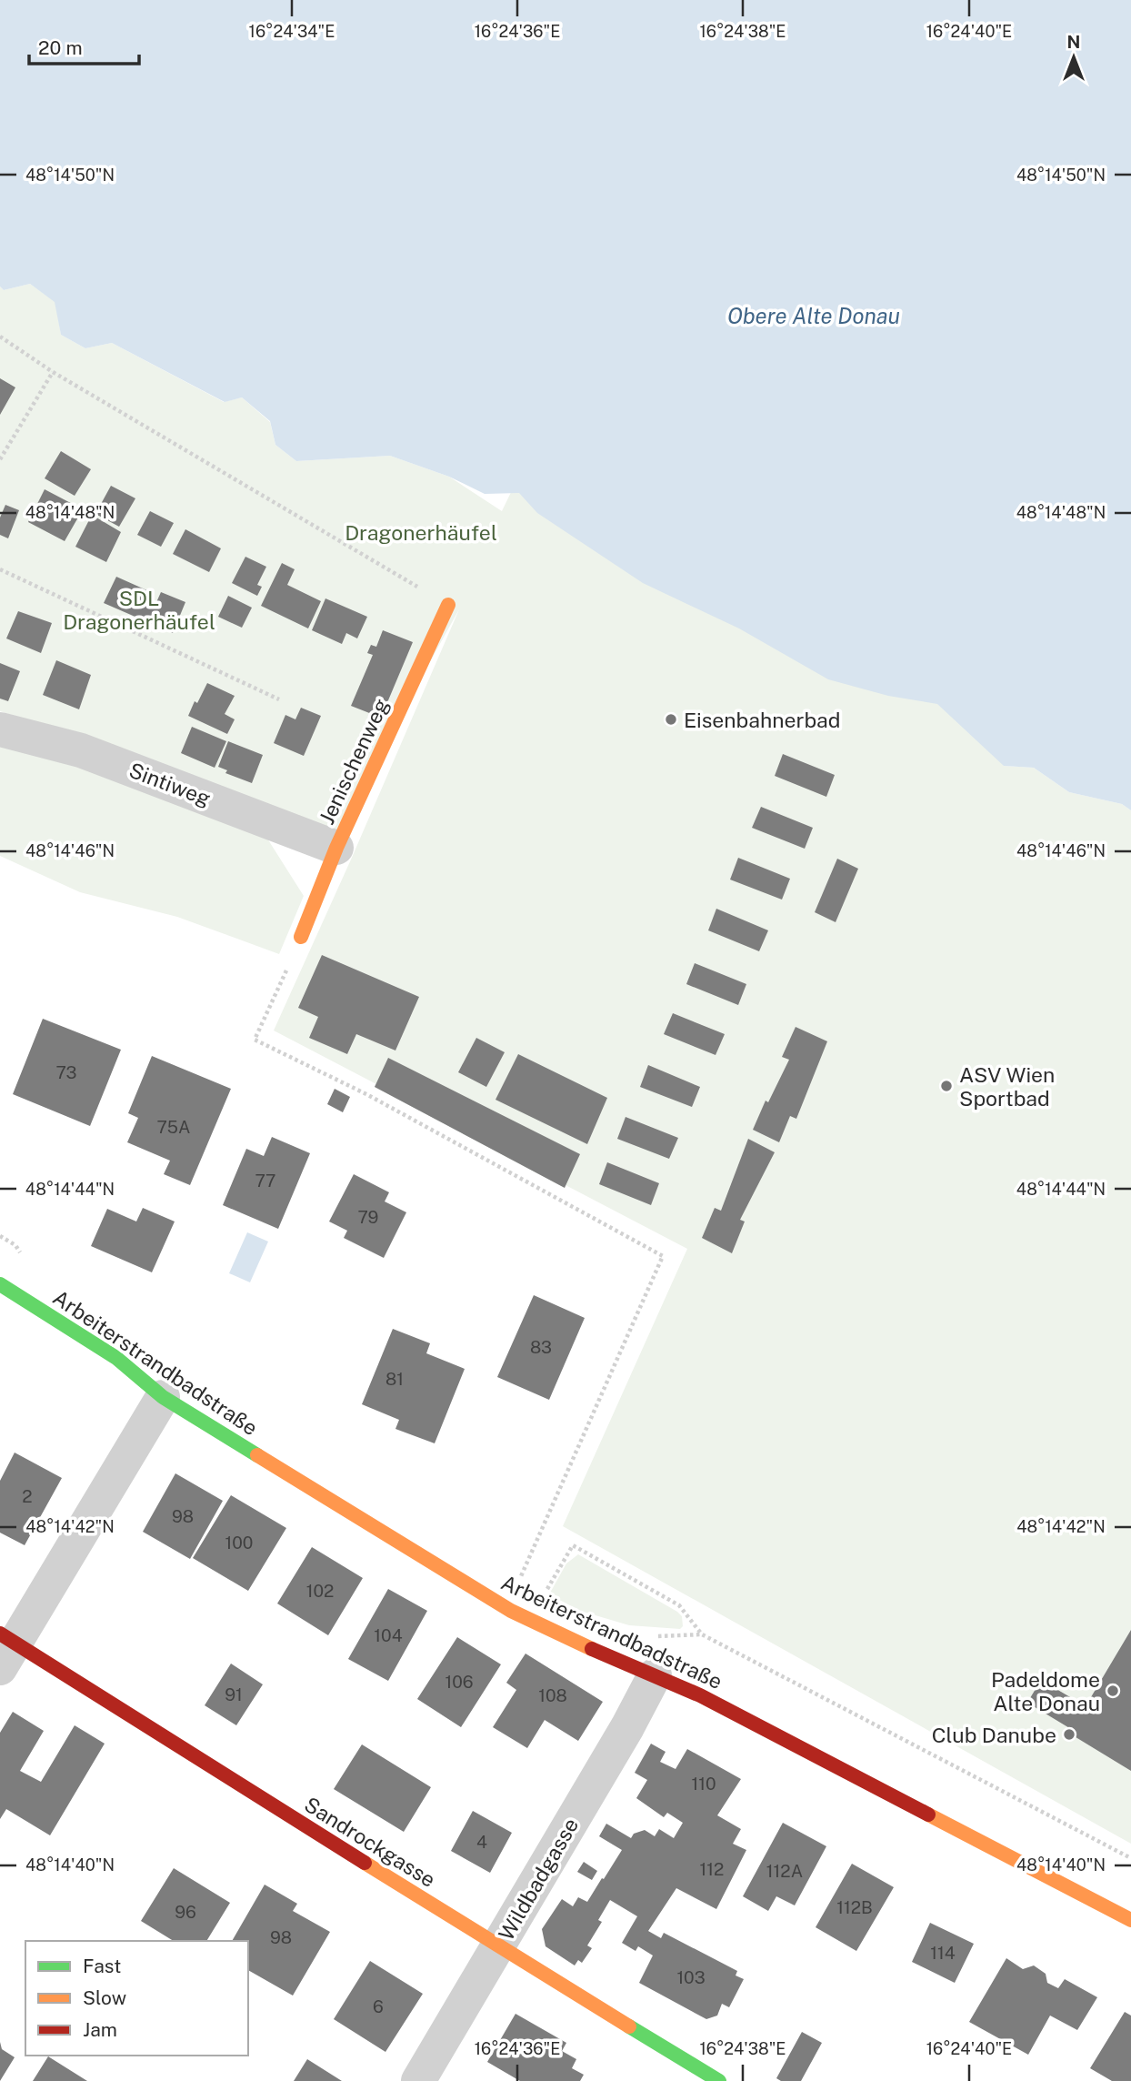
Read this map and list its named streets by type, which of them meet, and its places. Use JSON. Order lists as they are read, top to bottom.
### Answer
{
  "streets": {
    "street": [
      "Jenischenweg",
      "Sintiweg",
      "Arbeiterstrandbadstraße",
      "Sandrockgasse",
      "Wildbadgasse"
    ]
  },
  "crossings": [
    ["Jenischenweg", "Sintiweg"],
    ["Arbeiterstrandbadstraße", "Wildbadgasse"],
    ["Sandrockgasse", "Wildbadgasse"]
  ],
  "water": ["Obere Alte Donau"],
  "parks": ["Dragonerhäufel", "SDL Dragonerhäufel"],
  "places": [
    "Eisenbahnerbad",
    "ASV Wien Sportbad",
    "Padeldome Alte Donau",
    "Club Danube"
  ],
  "house_numbers": [
    "73",
    "75A",
    "77",
    "79",
    "83",
    "81",
    "2",
    "98",
    "100",
    "102",
    "104",
    "106",
    "91",
    "108",
    "110",
    "4",
    "112",
    "112A",
    "112B",
    "96",
    "98",
    "114",
    "103",
    "6"
  ],
  "legend": ["Fast", "Slow", "Jam"],
  "scale_bar": "20 m",
  "north": "top",
  "coordinates": [
    "16°24'34\"E",
    "16°24'36\"E",
    "16°24'38\"E",
    "16°24'40\"E",
    "48°14'50\"N",
    "48°14'48\"N",
    "48°14'46\"N",
    "48°14'44\"N",
    "48°14'42\"N",
    "48°14'40\"N"
  ]
}
